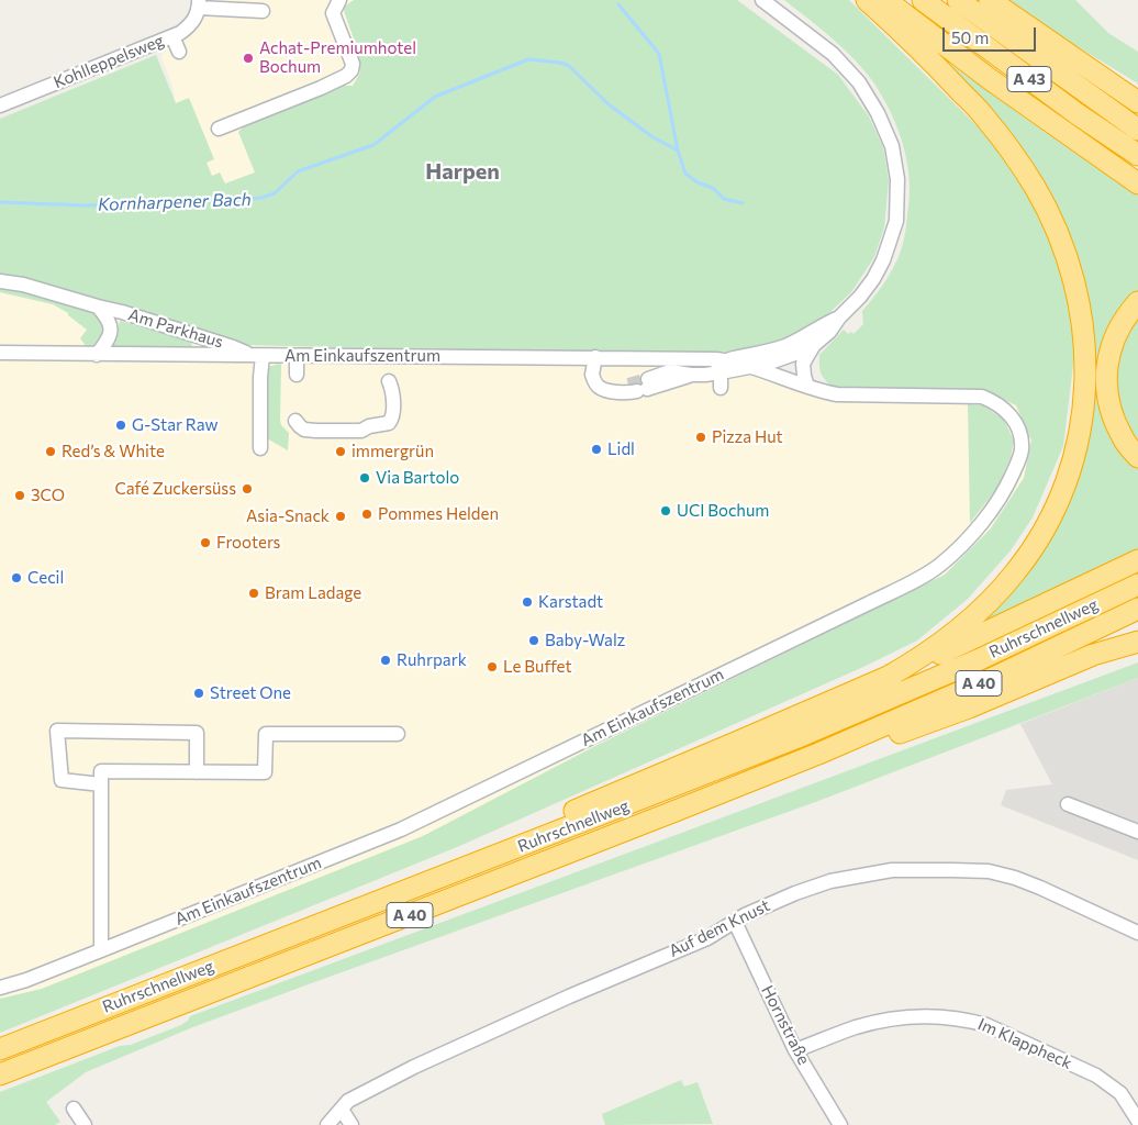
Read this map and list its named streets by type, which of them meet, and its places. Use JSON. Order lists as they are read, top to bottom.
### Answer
{
  "streets": {
    "highway": ["A 43", "Ruhrschnellweg", "A 40"],
    "street": [
      "Kohlleppelsweg",
      "Am Parkhaus",
      "Am Einkaufszentrum",
      "Auf dem Knust",
      "Hornstraße",
      "Im Klappheck"
    ]
  },
  "crossings": [
    ["Am Parkhaus", "Am Einkaufszentrum"],
    ["Auf dem Knust", "Hornstraße"],
    ["Hornstraße", "Im Klappheck"]
  ],
  "districts": ["Harpen"],
  "water": ["Kornharpener Bach"],
  "places": [
    "Achat-Premiumhotel Bochum",
    "G-Star Raw",
    "Pizza Hut",
    "Lidl",
    "Red’s & White",
    "immergrün",
    "Via Bartolo",
    "Café Zuckersüss",
    "3CO",
    "UCI Bochum",
    "Pommes Helden",
    "Asia-Snack",
    "Frooters",
    "Cecil",
    "Bram Ladage",
    "Karstadt",
    "Baby-Walz",
    "Ruhrpark",
    "Le Buffet",
    "Street One"
  ],
  "scale_bar": "50 m"
}
